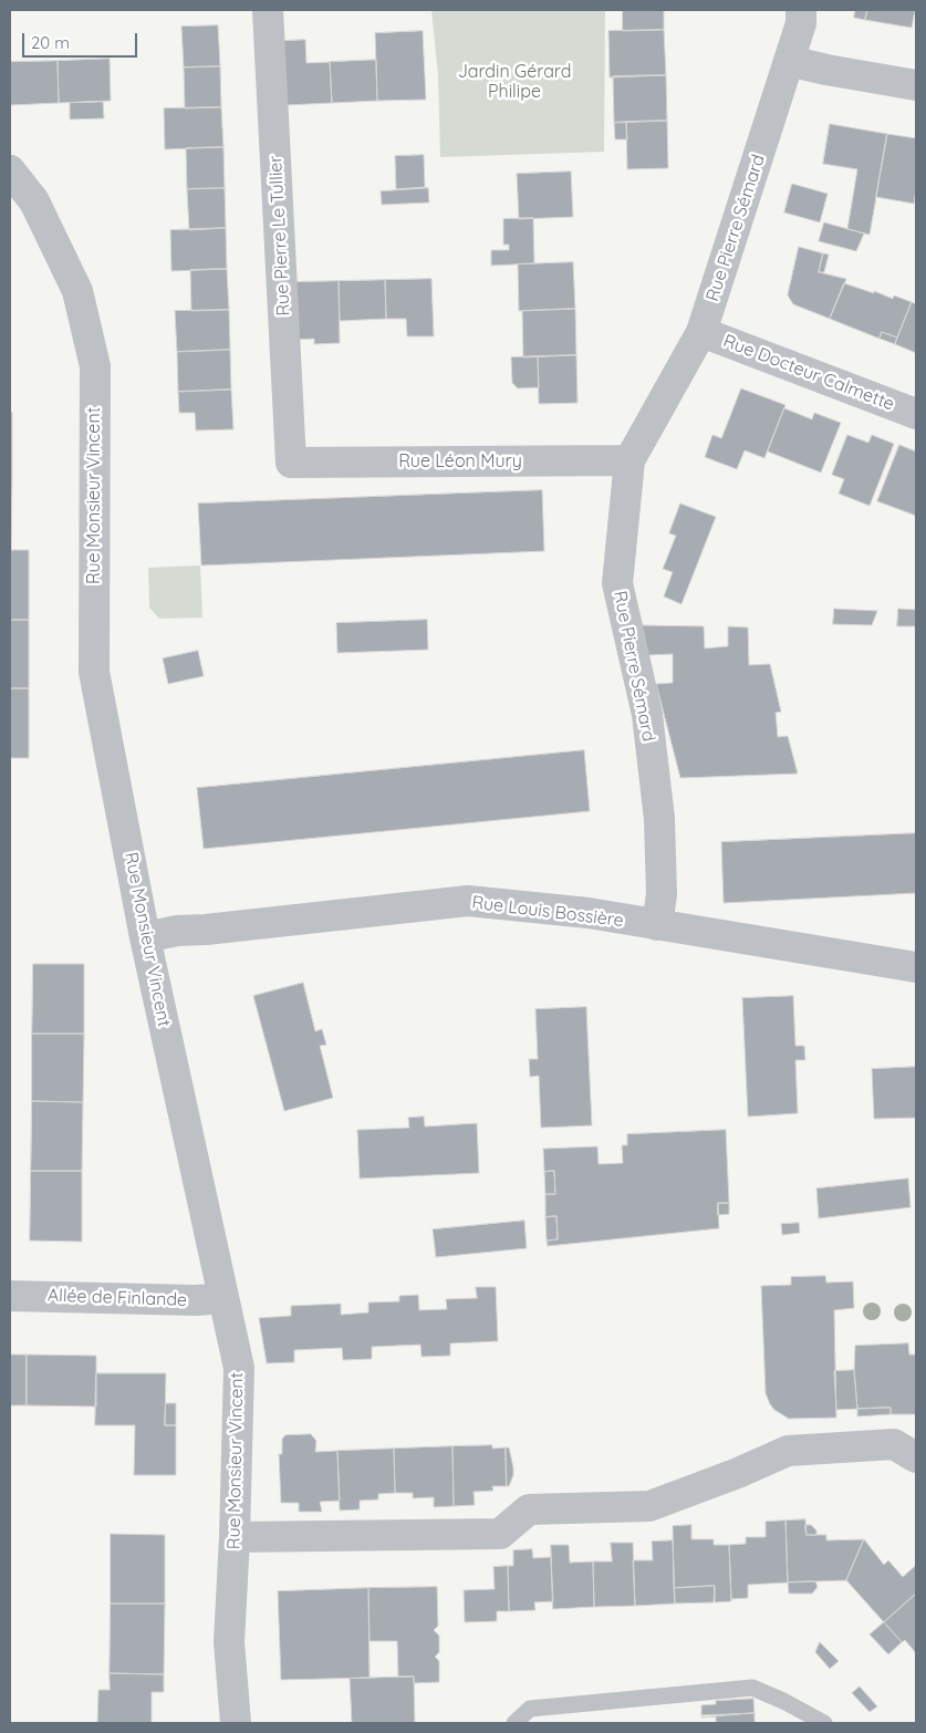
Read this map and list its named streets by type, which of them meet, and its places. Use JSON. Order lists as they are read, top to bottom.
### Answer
{
  "streets": {
    "street": [
      "Rue Pierre Sémard",
      "Rue Pierre Le Tullier",
      "Rue Docteur Calmette",
      "Rue Léon Mury",
      "Rue Monsieur Vincent",
      "Rue Louis Bossière",
      "Allée de Finlande"
    ]
  },
  "crossings": [
    ["Rue Pierre Sémard", "Rue Docteur Calmette"],
    ["Rue Pierre Sémard", "Rue Léon Mury"],
    ["Rue Pierre Sémard", "Rue Louis Bossière"],
    ["Rue Pierre Le Tullier", "Rue Léon Mury"],
    ["Rue Monsieur Vincent", "Rue Louis Bossière"],
    ["Rue Monsieur Vincent", "Allée de Finlande"]
  ],
  "parks": ["Jardin Gérard Philipe"],
  "scale_bar": "20 m"
}
